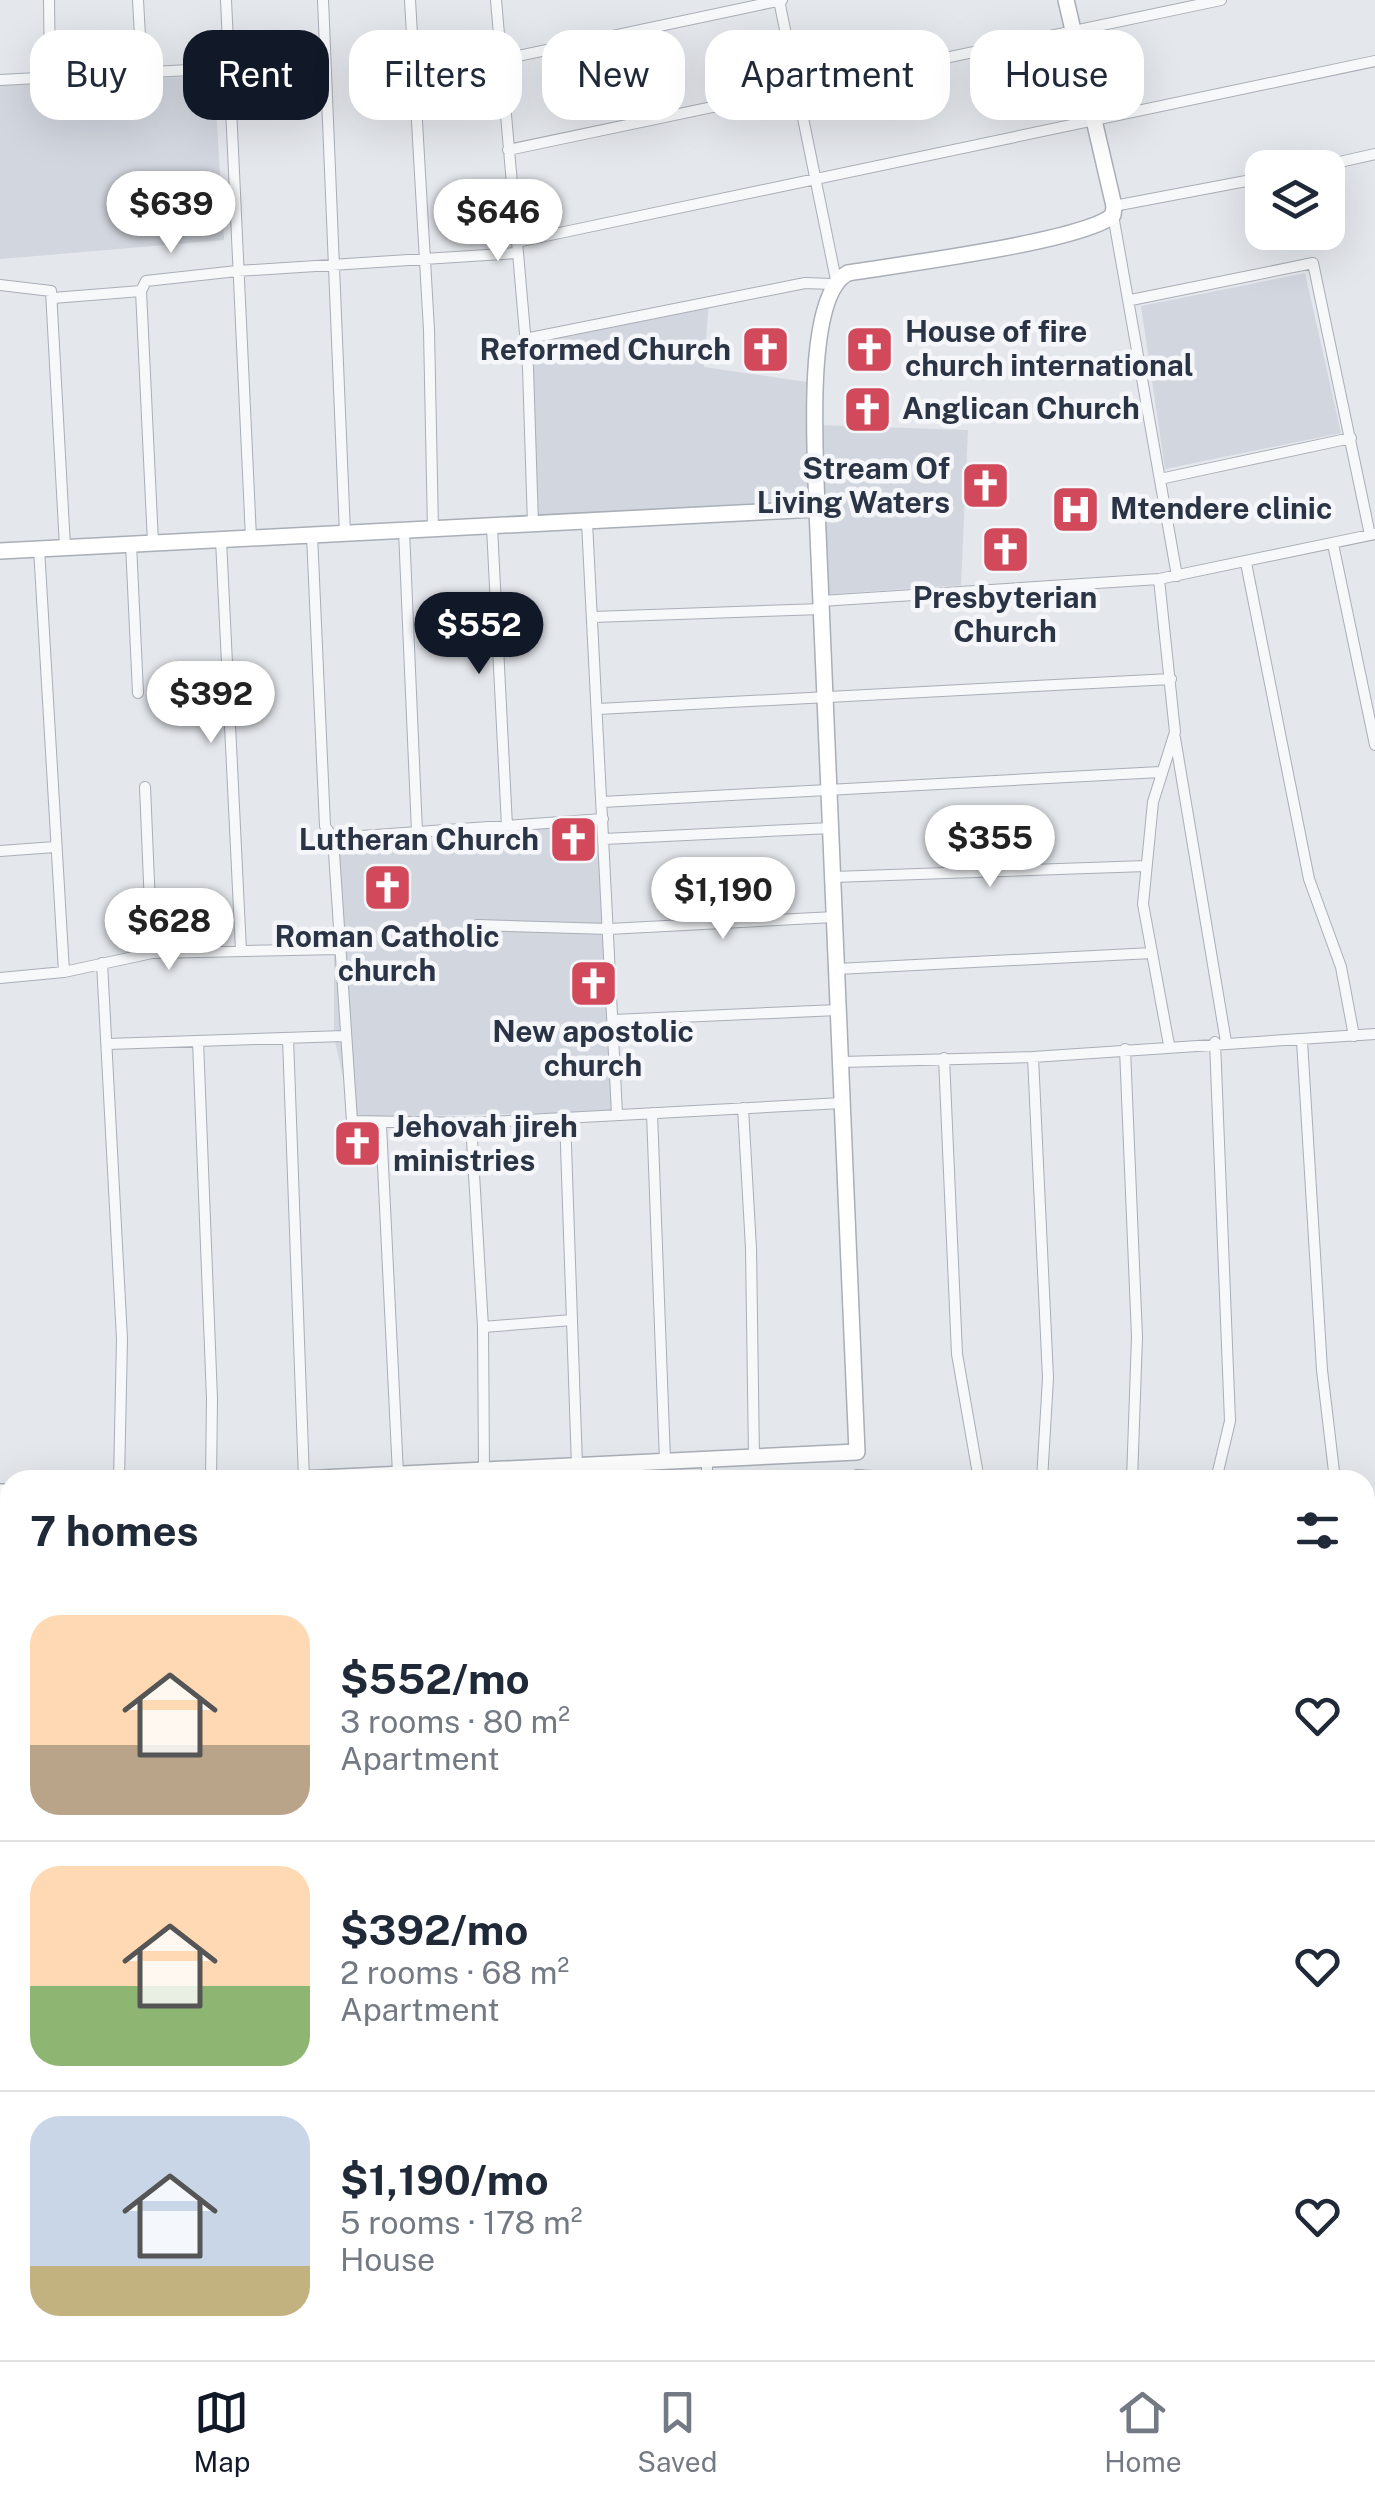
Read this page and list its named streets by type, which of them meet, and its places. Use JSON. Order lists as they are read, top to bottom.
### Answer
{
  "places": {
    "church": [
      "House of fire church international",
      "Reformed Church",
      "Anglican Church",
      "Stream Of Living Waters",
      "Presbyterian Church",
      "Lutheran Church",
      "Roman Catholic church",
      "New apostolic church",
      "Jehovah jireh ministries"
    ],
    "hospital": ["Mtendere clinic"]
  },
  "page": {
    "chip": [
      "Buy",
      "Rent",
      "Filters",
      "New",
      "Apartment",
      "House"
    ],
    "price": [
      "$639",
      "$646",
      "$552",
      "$392",
      "$355",
      "$1,190",
      "$628"
    ],
    "heading": "7 homes",
    "list": [
      {
        "name": "$552/mo",
        "note": "3 rooms · 80 m² · Apartment"
      },
      {
        "name": "$392/mo",
        "note": "2 rooms · 68 m² · Apartment"
      },
      {
        "name": "$1,190/mo",
        "note": "5 rooms · 178 m² · House"
      }
    ],
    "tabs": ["Map", "Saved", "Home"]
  }
}
